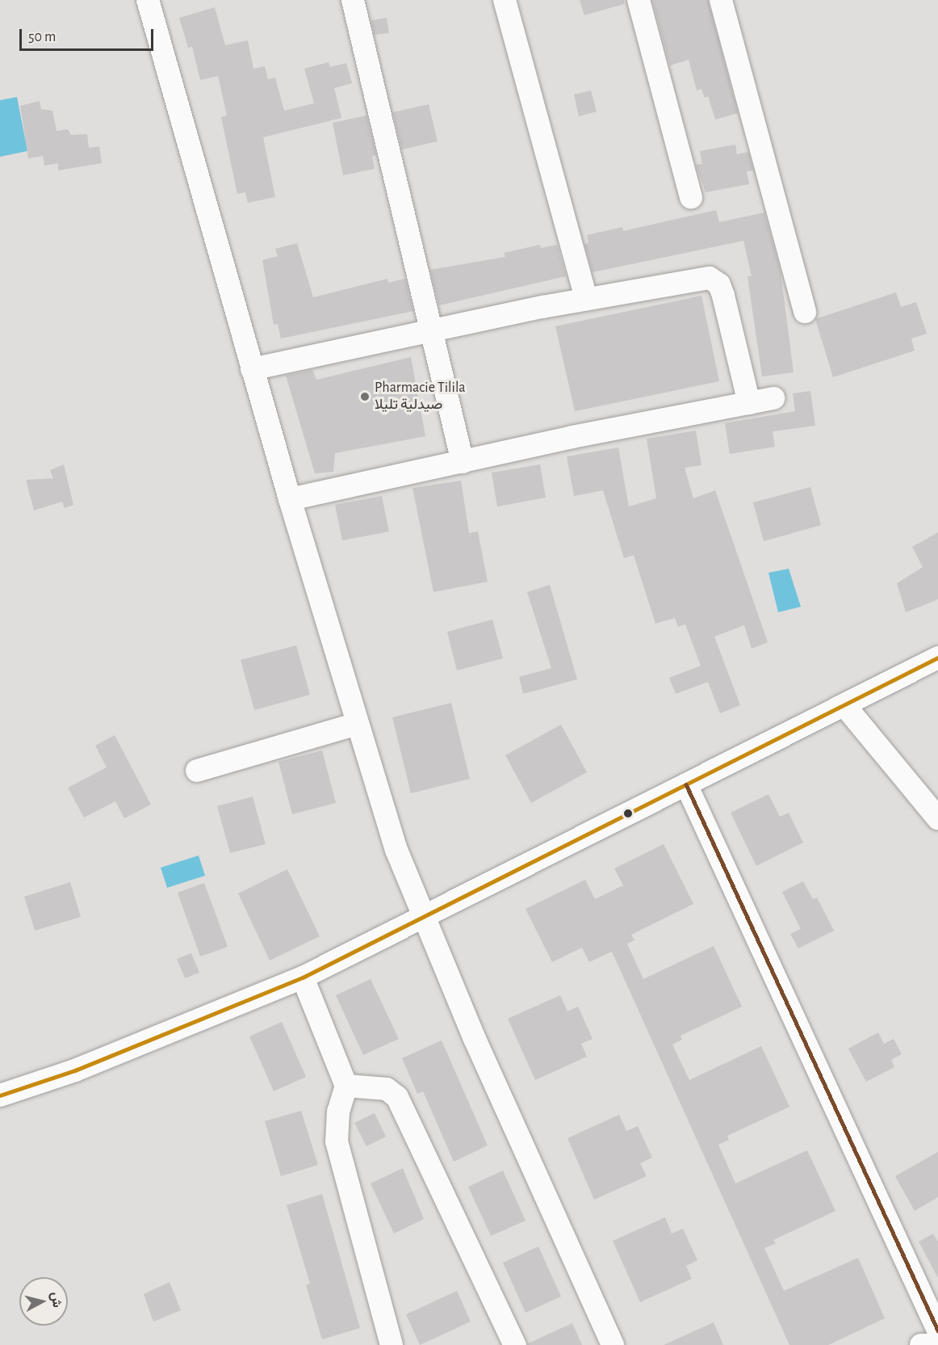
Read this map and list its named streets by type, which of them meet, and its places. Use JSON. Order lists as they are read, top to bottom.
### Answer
{
  "places": ["Pharmacie Tilila صيدلية تليلا"],
  "scale_bar": "50 m",
  "north": "right"
}
